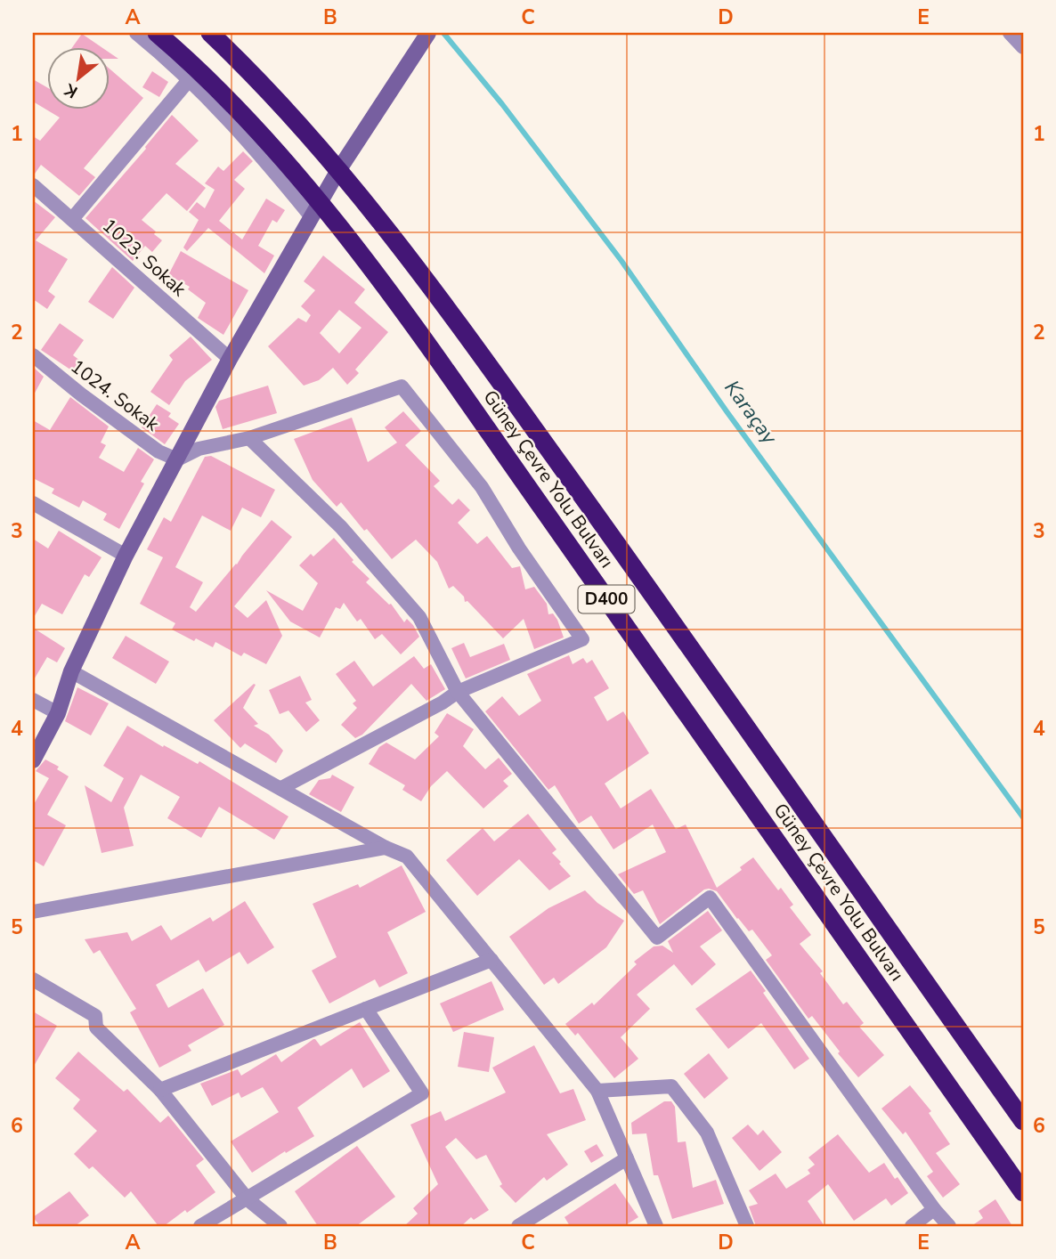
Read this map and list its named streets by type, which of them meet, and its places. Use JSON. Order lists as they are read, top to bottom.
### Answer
{
  "streets": {
    "highway": ["Güney Çevre Yolu Bulvarı", "D400"],
    "street": ["1023. Sokak", "1024. Sokak"]
  },
  "water": ["Karaçay"],
  "north": "bottom left",
  "grid": {
    "columns": [
      "A",
      "B",
      "C",
      "D",
      "E"
    ],
    "rows": [
      "1",
      "2",
      "3",
      "4",
      "5",
      "6"
    ]
  }
}
